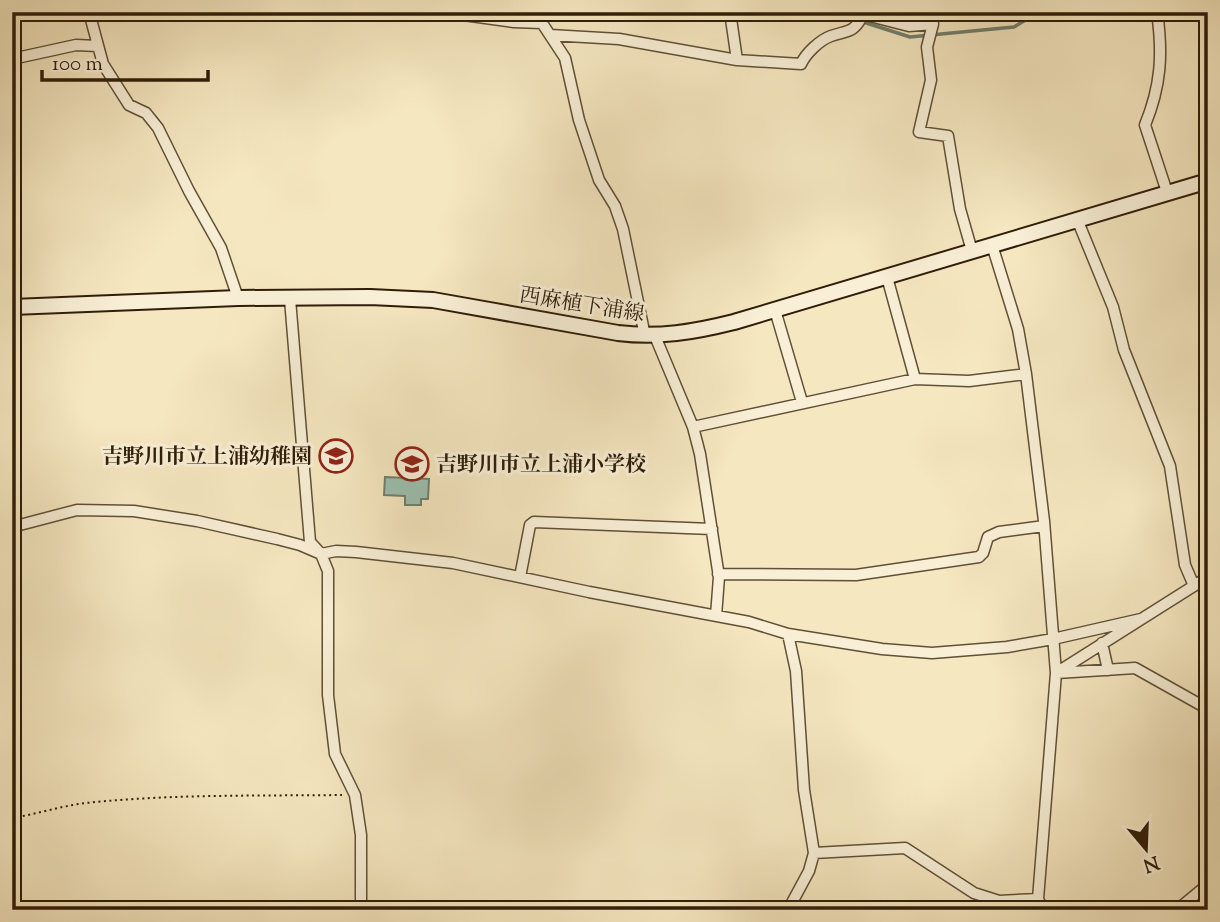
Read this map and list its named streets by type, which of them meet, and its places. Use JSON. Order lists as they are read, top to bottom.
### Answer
{
  "streets": {
    "main road": ["西麻植下浦線"]
  },
  "places": {
    "school or university": ["吉野川市立上浦幼稚園", "吉野川市立上浦小学校"]
  },
  "scale_bar": "100 m",
  "north": "bottom"
}
